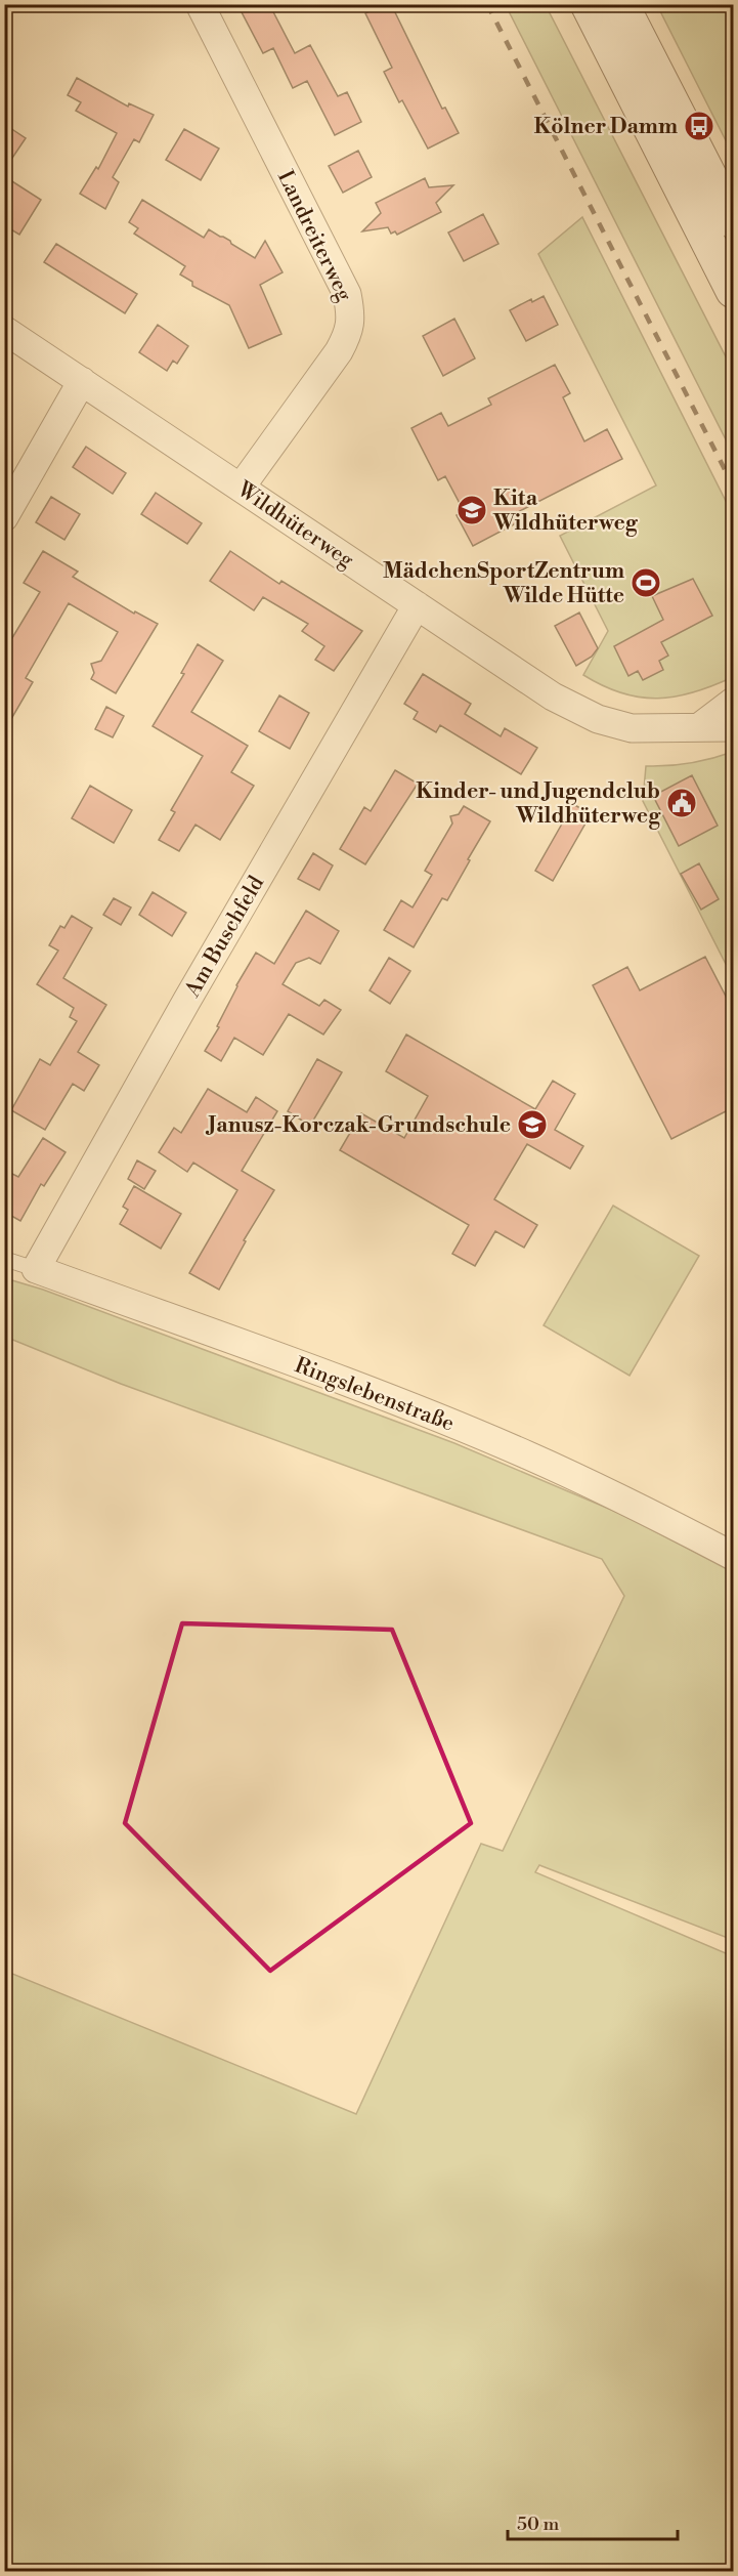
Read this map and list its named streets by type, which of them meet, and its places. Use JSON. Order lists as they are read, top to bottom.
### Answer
{
  "streets": {
    "street": [
      "Landreiterweg",
      "Wildhüterweg",
      "Am Buschfeld",
      "Ringslebenstraße"
    ]
  },
  "crossings": [
    ["Landreiterweg", "Wildhüterweg"],
    ["Wildhüterweg", "Am Buschfeld"],
    ["Am Buschfeld", "Ringslebenstraße"]
  ],
  "places": {
    "bus stop": ["Kölner Damm"],
    "school or university": ["Kita Wildhüterweg", "Janusz-Korczak-Grundschule"],
    "sports": ["MädchenSportZentrum Wilde Hütte"],
    "public building": ["Kinder- und Jugendclub Wildhüterweg"]
  },
  "scale_bar": "50 m"
}
